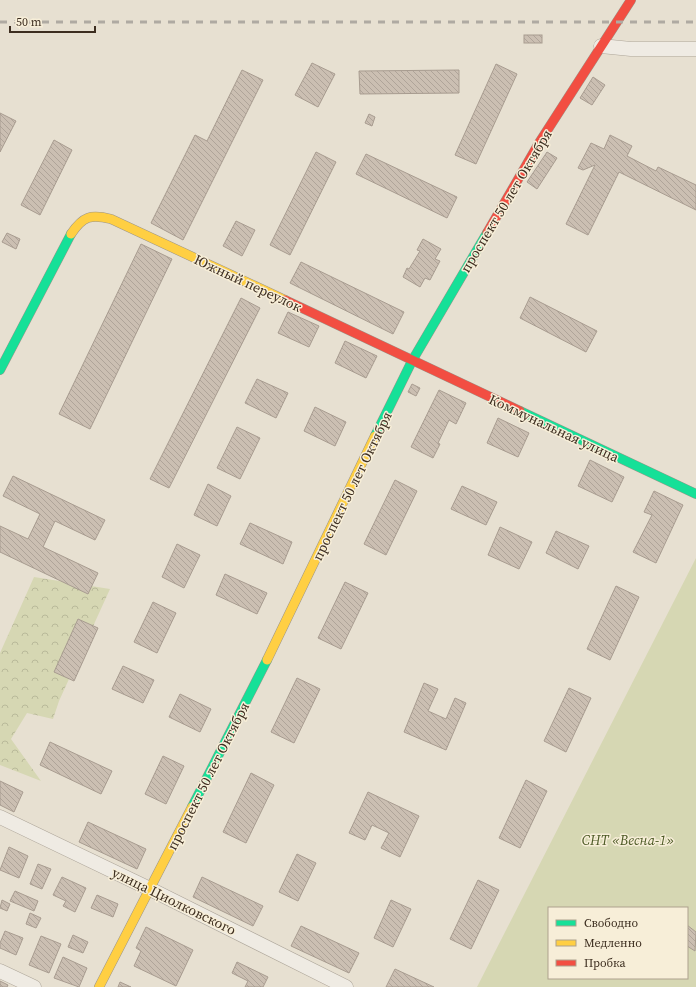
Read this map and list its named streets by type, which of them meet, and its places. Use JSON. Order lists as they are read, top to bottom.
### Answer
{
  "streets": {
    "main road": ["проспект 50 лет Октября", "Южный переулок", "Коммунальная улица"],
    "street": ["улица Циолковского"]
  },
  "crossings": [
    ["проспект 50 лет Октября", "Южный переулок"],
    ["проспект 50 лет Октября", "Коммунальная улица"],
    ["проспект 50 лет Октября", "улица Циолковского"],
    ["Южный переулок", "Коммунальная улица"]
  ],
  "parks": ["СНТ «Весна-1»"],
  "legend": ["Свободно", "Медленно", "Пробка"],
  "scale_bar": "50 m"
}
